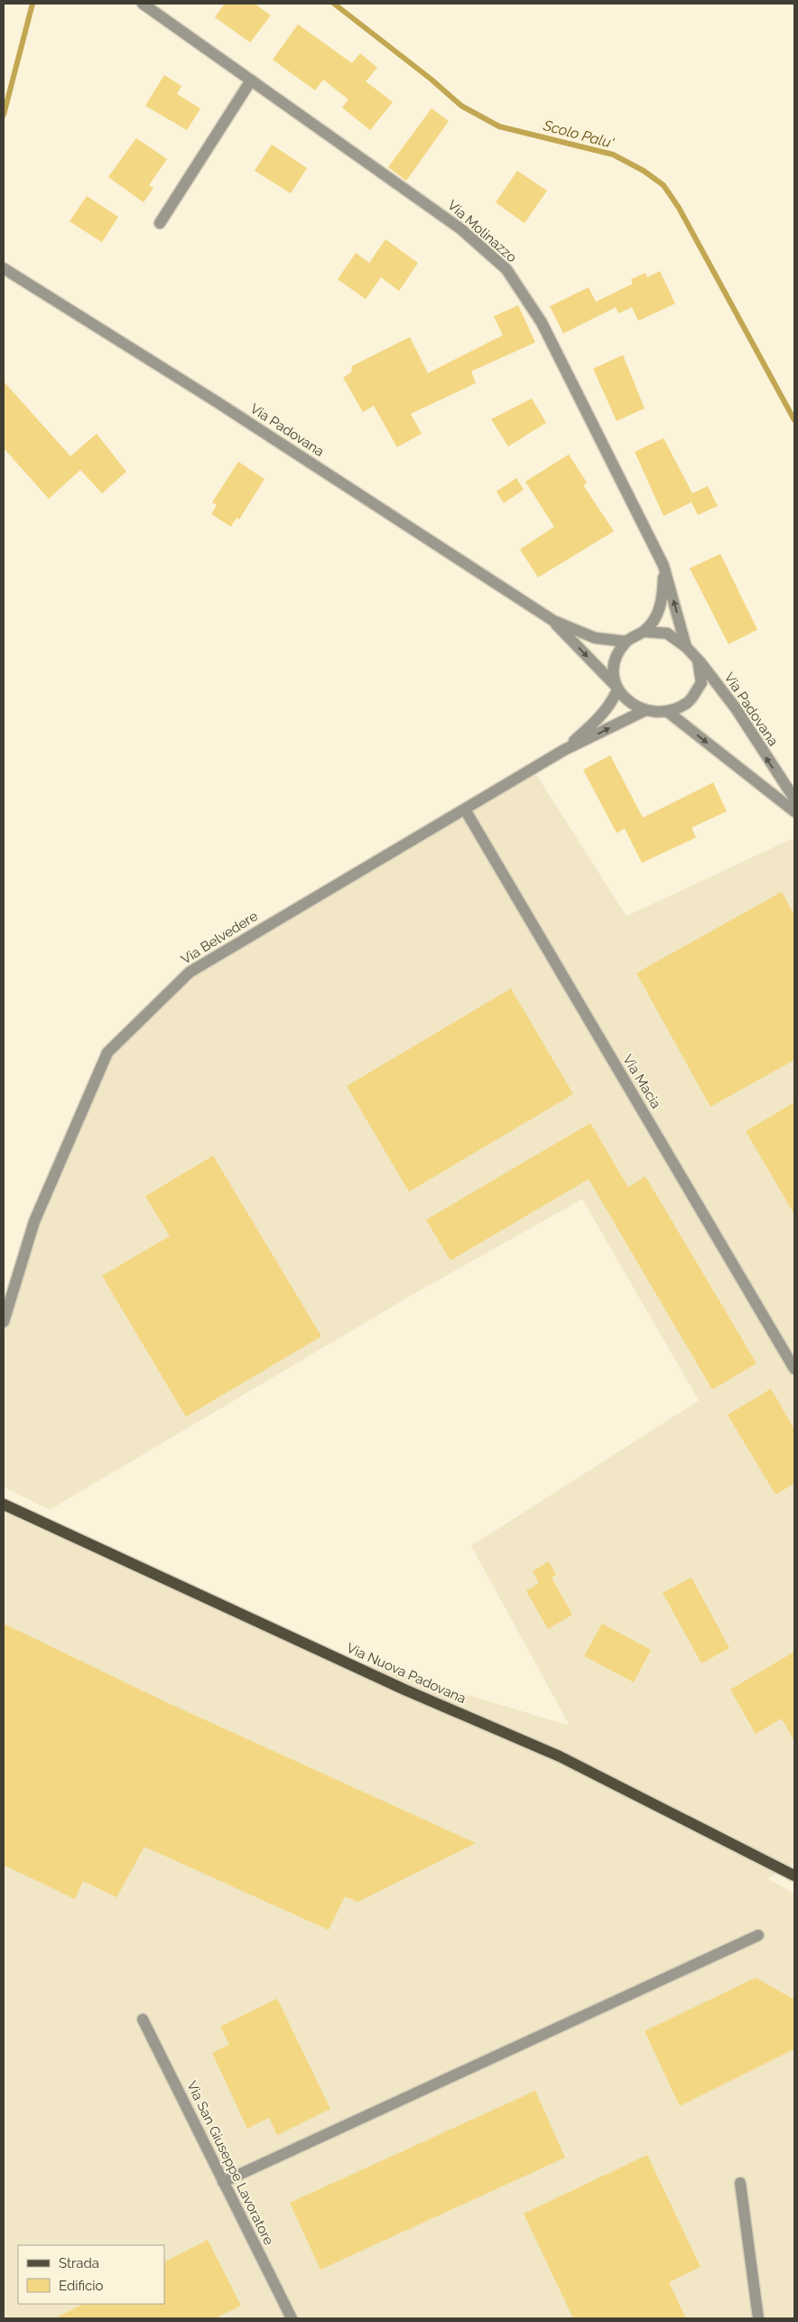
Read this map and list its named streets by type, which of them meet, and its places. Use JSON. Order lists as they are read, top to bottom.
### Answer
{
  "streets": {
    "main road": ["Via Nuova Padovana"],
    "street": [
      "Via Molinazzo",
      "Via Padovana",
      "Via Belvedere",
      "Via Macia",
      "Via San Giuseppe Lavoratore"
    ]
  },
  "crossings": [
    ["Via Molinazzo", "Via Padovana"],
    ["Via Molinazzo", "Via Belvedere"],
    ["Via Padovana", "Via Belvedere"],
    ["Via Belvedere", "Via Macia"]
  ],
  "water": ["Scolo Palu'"],
  "legend": ["Strada", "Edificio"]
}
